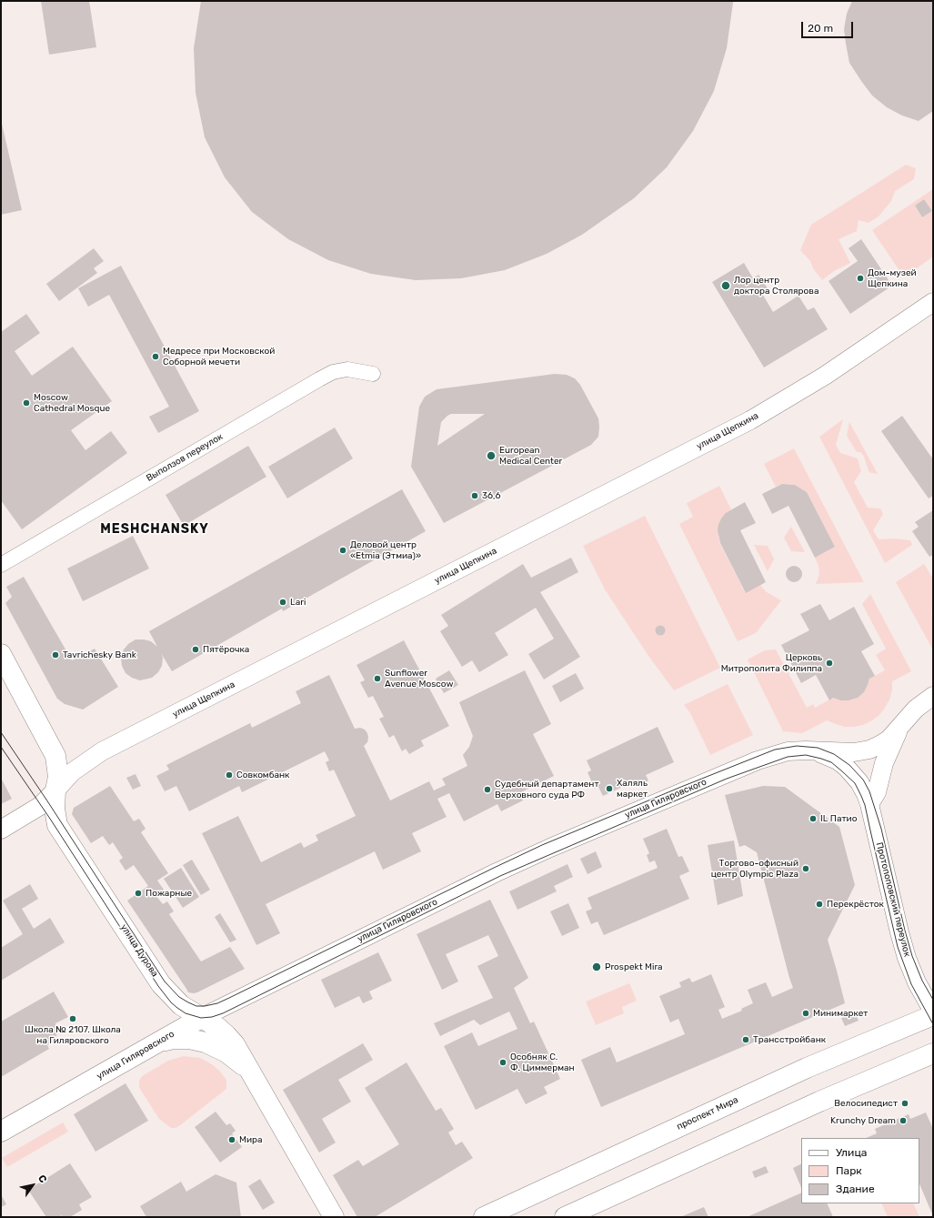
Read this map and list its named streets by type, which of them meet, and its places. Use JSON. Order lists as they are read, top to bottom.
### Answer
{
  "streets": {
    "main road": ["улица Гиляровского", "улица Дурова", "проспект Мира"],
    "street": ["улица Щепкина", "Выползов переулок", "Протопоповский переулок"]
  },
  "crossings": [
    ["улица Щепкина", "улица Дурова"],
    ["улица Гиляровского", "Протопоповский переулок"],
    ["улица Гиляровского", "улица Дурова"]
  ],
  "districts": ["MESHCHANSKY"],
  "places": [
    "Дом-музей Щепкина",
    "Лор центр доктора Столярова",
    "Медресе при Московской Соборной мечети",
    "Moscow Cathedral Mosque",
    "European Medical Center",
    "36,6",
    "Деловой центр «Etmia (Этмиа)»",
    "Lari",
    "Пятёрочка",
    "Tavrichesky Bank",
    "Церковь Митрополита Филиппа",
    "Sunflower Avenue Moscow",
    "Совкомбанк",
    "Халяль маркет",
    "Судебный департамент Верховного суда РФ",
    "IL Патио",
    "Торгово-офисный центр Olympic Plaza",
    "Пожарные",
    "Перекрёсток",
    "Prospekt Mira",
    "Минимаркет",
    "Школа № 2107. Школа на Гиляровского",
    "Трансстройбанк",
    "Особняк С. Ф. Циммерман",
    "Велосипедист",
    "Krunchy Dream",
    "Мира"
  ],
  "legend": ["Улица", "Парк", "Здание"],
  "scale_bar": "20 m",
  "north": "top right"
}
